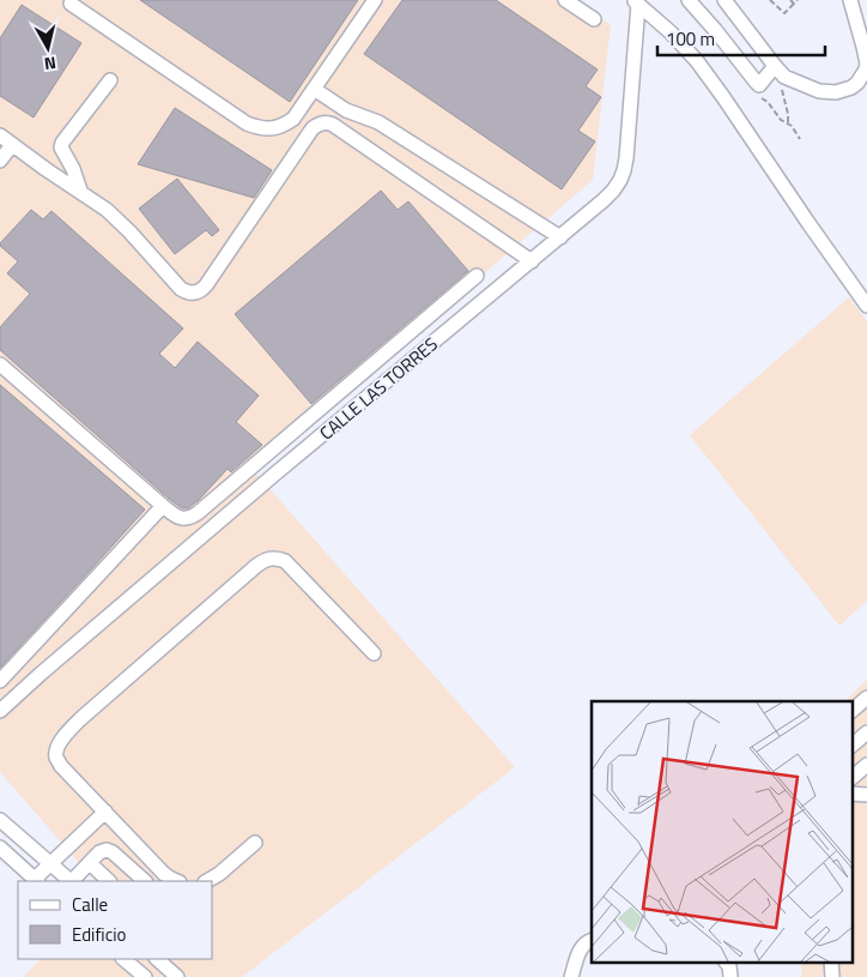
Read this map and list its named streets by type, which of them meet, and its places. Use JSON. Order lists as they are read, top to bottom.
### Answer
{
  "streets": {
    "street": ["CALLE LAS TORRES"]
  },
  "legend": ["Calle", "Edificio"],
  "scale_bar": "100 m",
  "north": "bottom"
}
